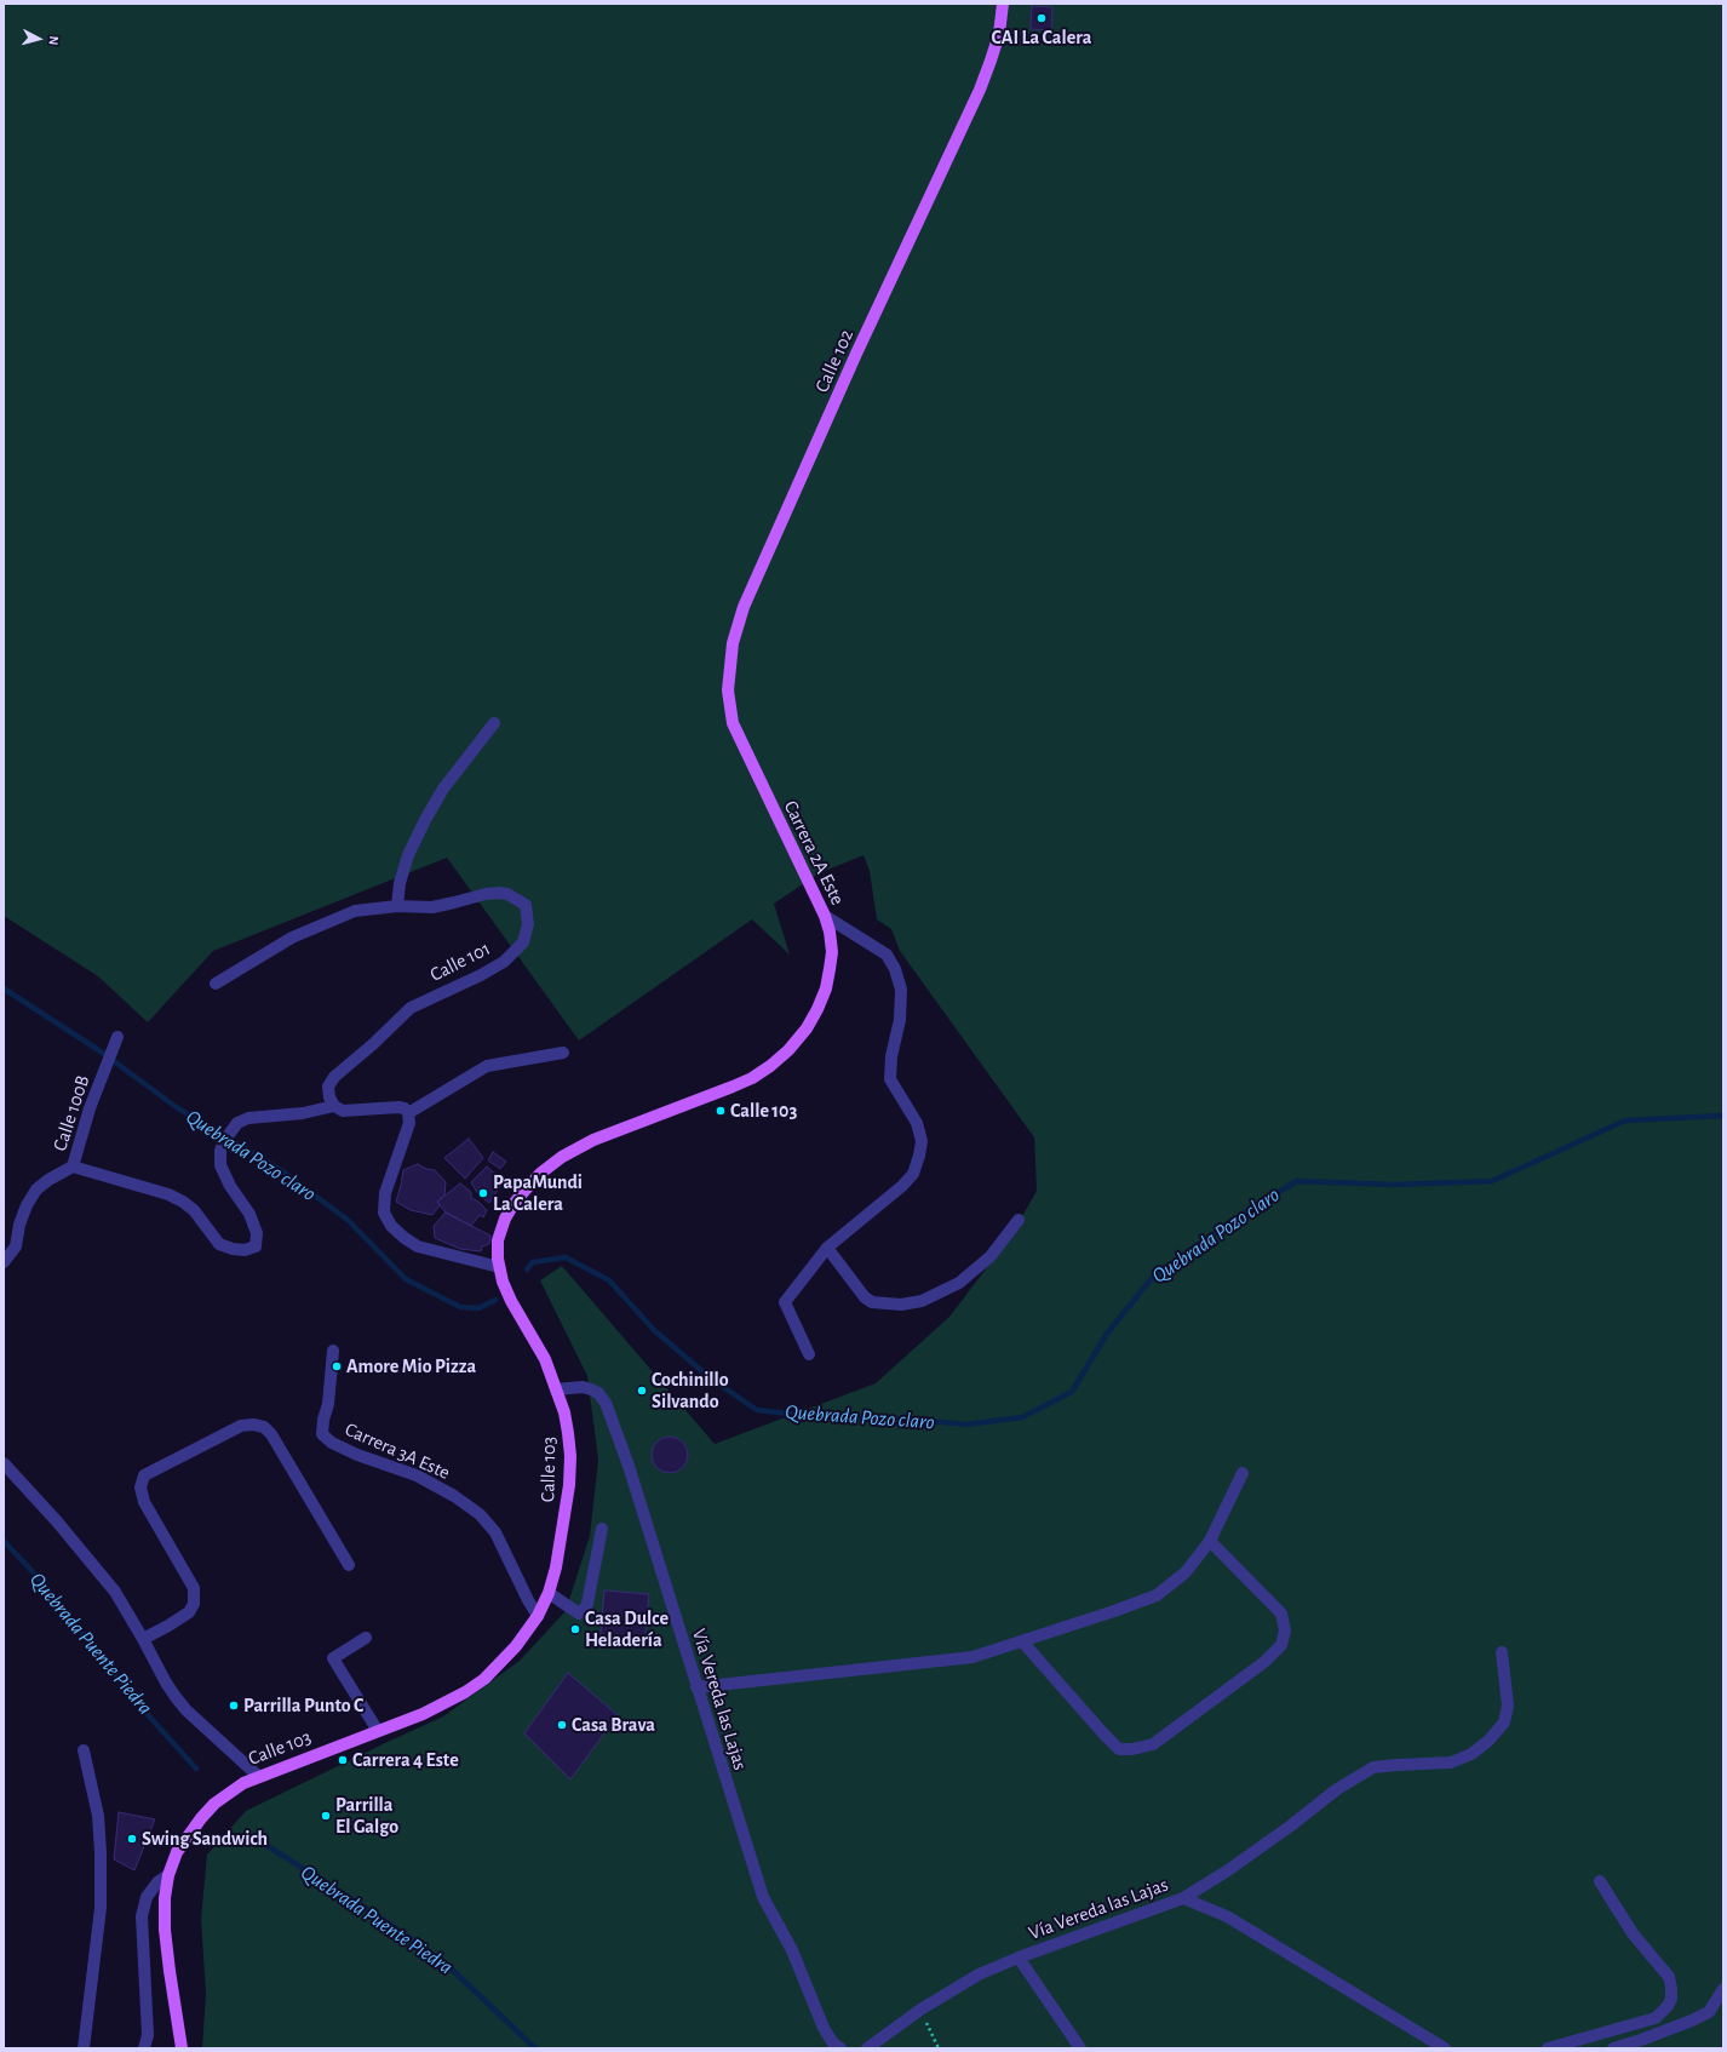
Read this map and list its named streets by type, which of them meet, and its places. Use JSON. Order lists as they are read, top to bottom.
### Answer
{
  "streets": {
    "main road": ["Calle 102", "Carrera 2A Este", "Calle 103"],
    "street": [
      "Calle 101",
      "Calle 100B",
      "Carrera 3A Este",
      "Vía Vereda las Lajas"
    ]
  },
  "crossings": [
    ["Calle 102", "Carrera 2A Este"],
    ["Carrera 2A Este", "Calle 103"],
    ["Carrera 3A Este", "Calle 103"],
    ["Calle 103", "Vía Vereda las Lajas"]
  ],
  "water": ["Quebrada Pozo claro", "Quebrada Puente Piedra"],
  "places": [
    "CAI La Calera",
    "Calle 103",
    "PapaMundi La Calera",
    "Amore Mio Pizza",
    "Cochinillo Silvando",
    "Casa Dulce Heladería",
    "Parrilla Punto C",
    "Casa Brava",
    "Carrera 4 Este",
    "Parrilla El Galgo",
    "Swing Sandwich"
  ],
  "north": "right"
}
